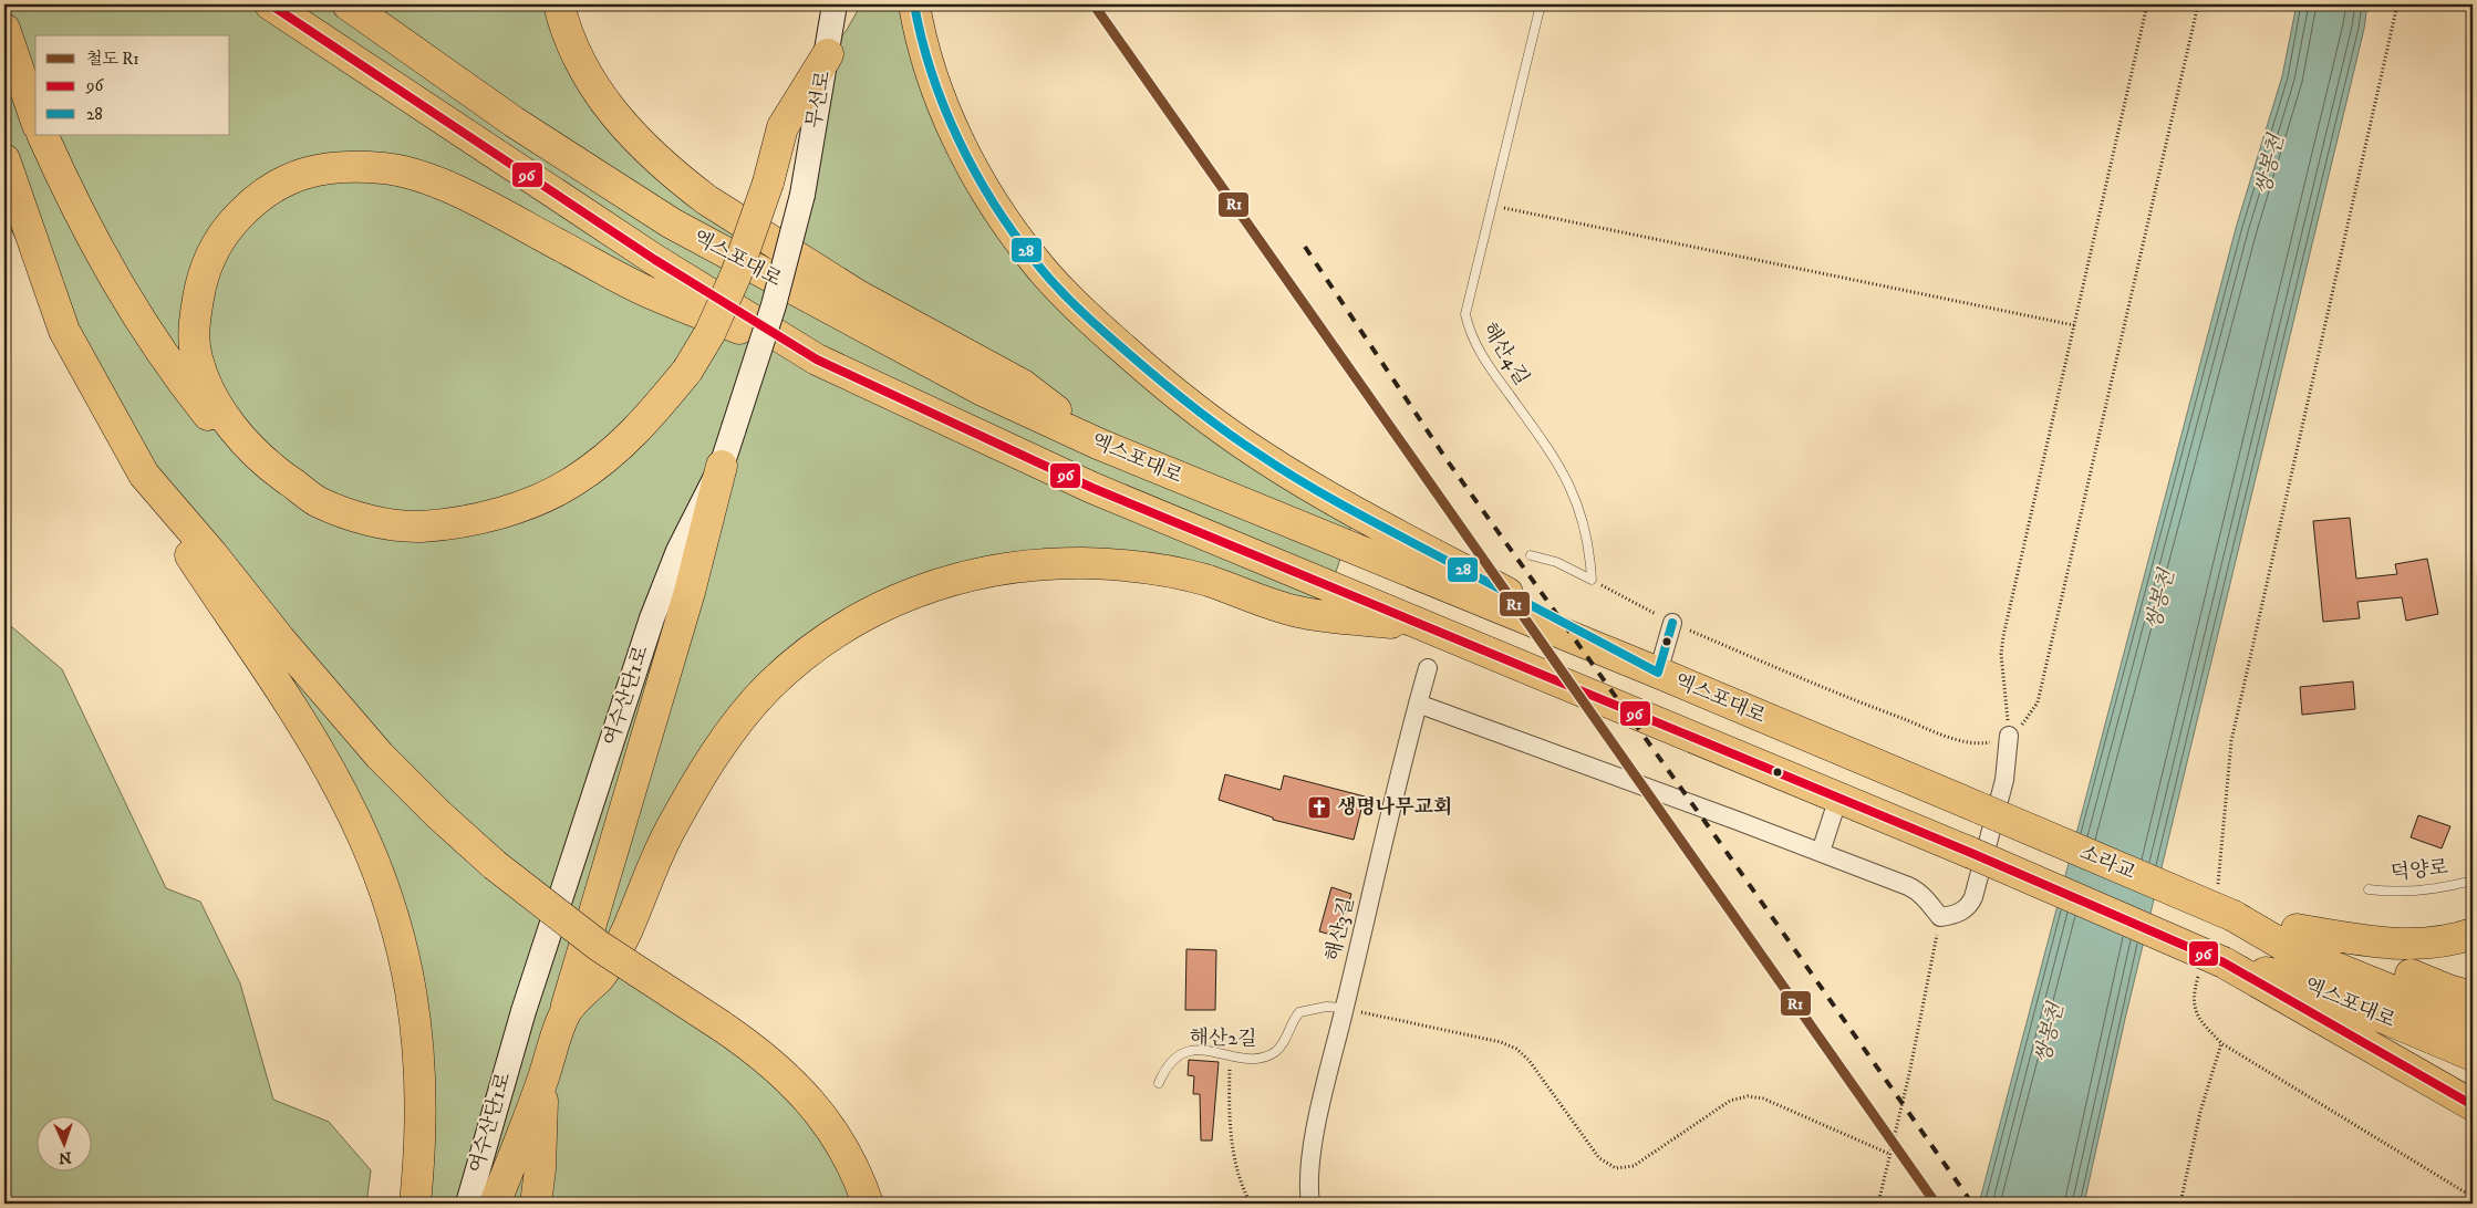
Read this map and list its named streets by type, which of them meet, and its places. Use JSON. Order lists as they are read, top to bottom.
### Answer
{
  "streets": {
    "highway": ["엑스포대로", "소라교"],
    "street": ["무선로", "여수산단1로", "해산3길"],
    "lane": ["해산4길", "덕양로", "해산2길"]
  },
  "crossings": [
    ["무선로", "여수산단1로"],
    ["엑스포대로", "소라교"],
    ["해산3길", "해산2길"]
  ],
  "water": ["쌍봉천"],
  "places": {
    "church": ["생명나무교회"]
  },
  "lines": ["rail line R1", "transit line 96", "transit line 28"],
  "legend": ["철도 R1", "96", "28"],
  "north": "bottom"
}
